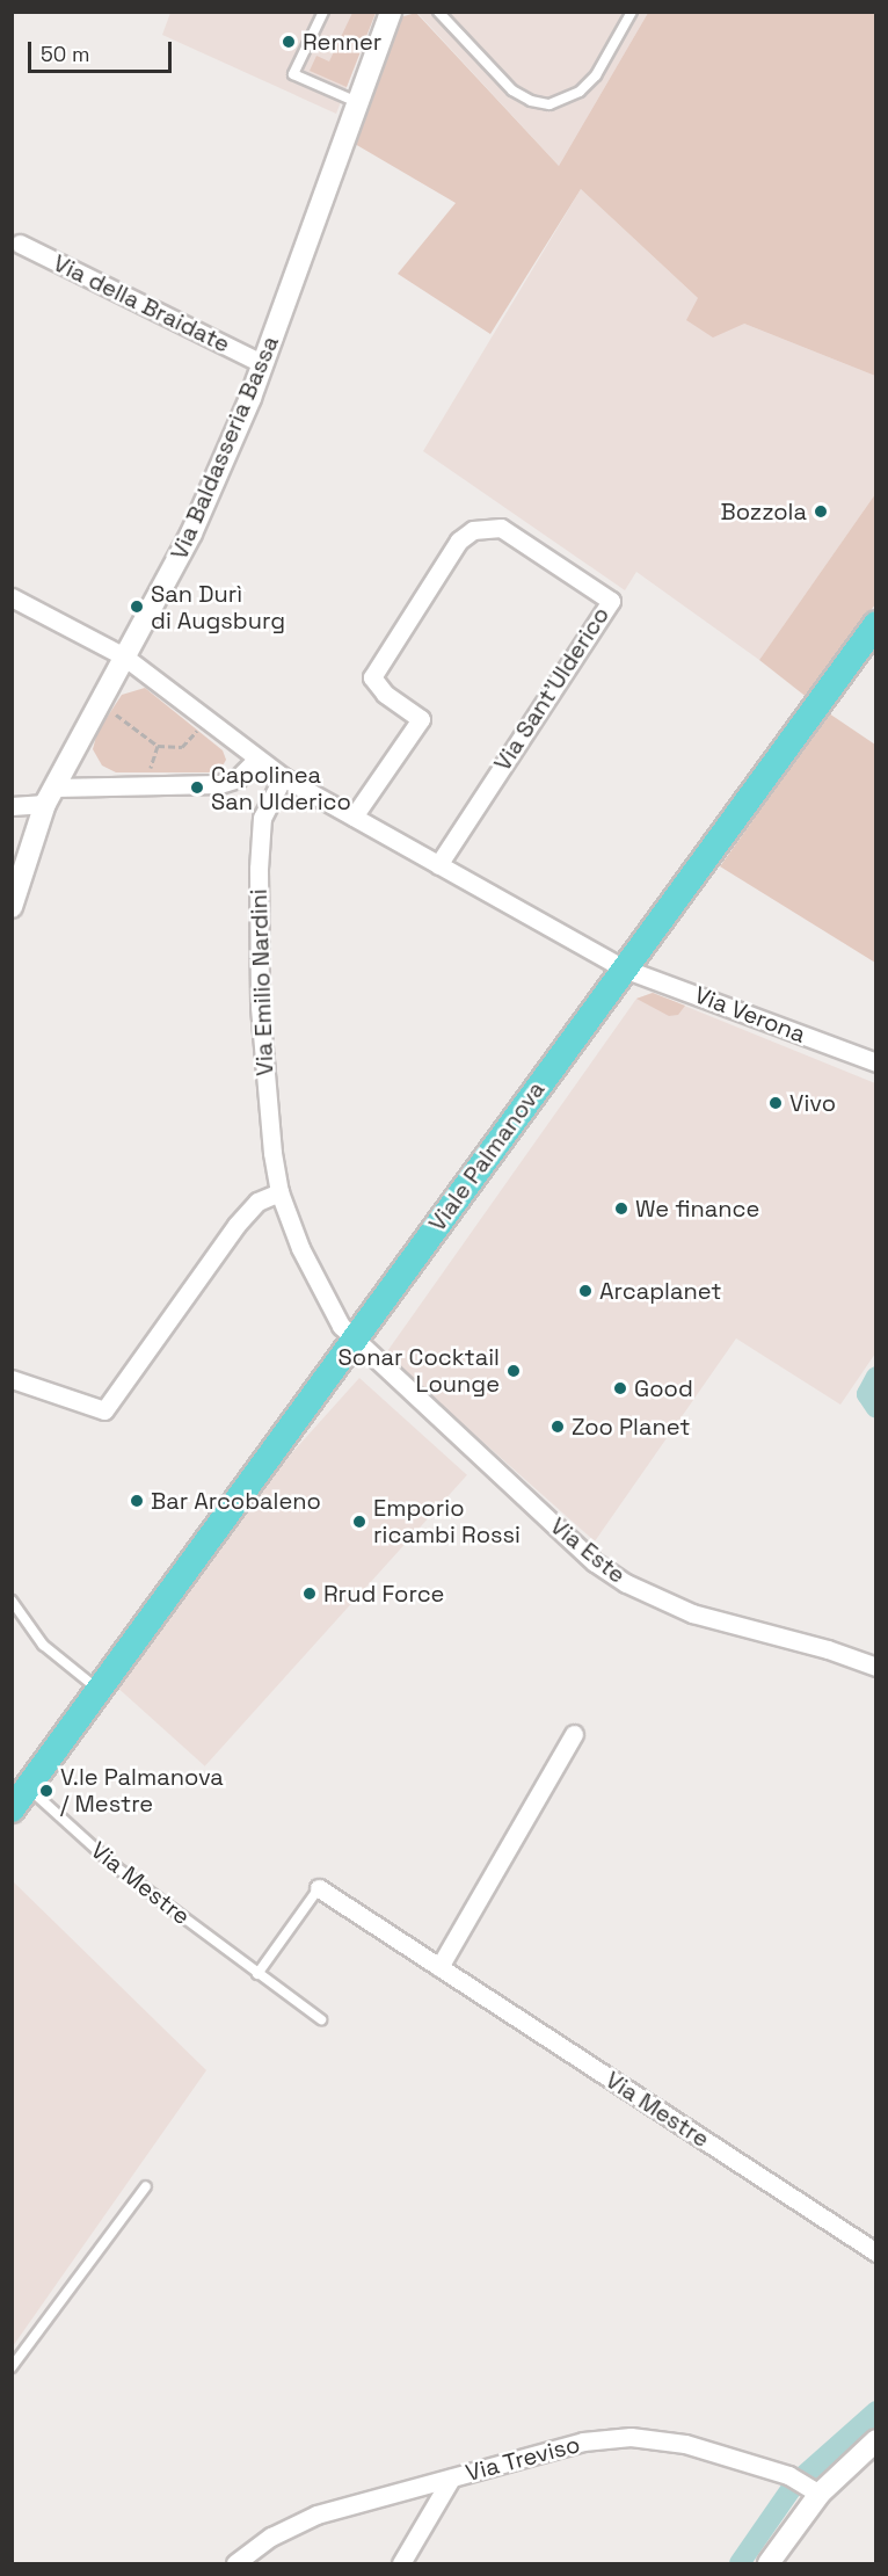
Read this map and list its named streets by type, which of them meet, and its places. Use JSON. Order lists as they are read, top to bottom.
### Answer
{
  "streets": {
    "main road": ["Viale Palmanova"],
    "street": [
      "Via della Braidate",
      "Via Baldasseria Bassa",
      "Via Sant'Ulderico",
      "Via Emilio Nardini",
      "Via Verona",
      "Via Este",
      "Via Mestre",
      "Via Treviso"
    ]
  },
  "crossings": [
    ["Via della Braidate", "Via Baldasseria Bassa"],
    ["Via Emilio Nardini", "Viale Palmanova"],
    ["Via Emilio Nardini", "Via Este"],
    ["Via Verona", "Viale Palmanova"],
    ["Viale Palmanova", "Via Este"],
    ["Viale Palmanova", "Via Mestre"]
  ],
  "places": [
    "Renner",
    "Bozzola",
    "San Durì di Augsburg",
    "Capolinea San Ulderico",
    "Vivo",
    "We finance",
    "Arcaplanet",
    "Sonar Cocktail Lounge",
    "Good",
    "Zoo Planet",
    "Bar Arcobaleno",
    "Emporio ricambi Rossi",
    "Rrud Force",
    "V.le Palmanova / Mestre"
  ],
  "scale_bar": "50 m"
}
